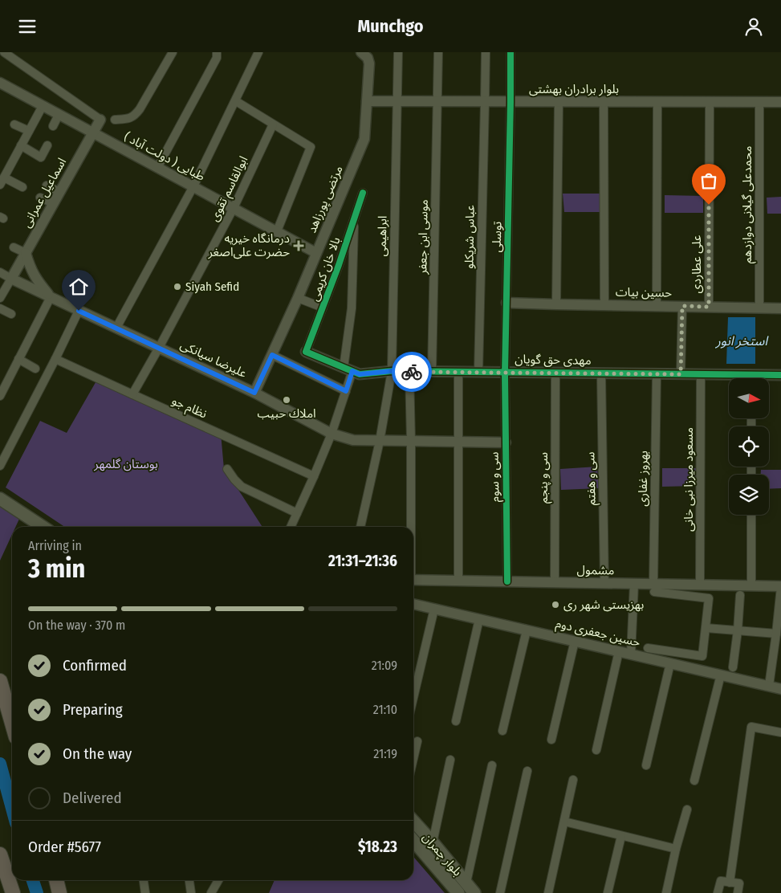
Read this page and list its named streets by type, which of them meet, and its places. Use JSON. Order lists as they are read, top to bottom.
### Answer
{
  "streets": {
    "main road": ["بلوار چمران"],
    "street": [
      "بلوار برادران بهشتی",
      "طبایی ( دولت آباد )",
      "ابوالقاسم تقوی",
      "اسماعیل عمرانی",
      "مرتضی پورزاهد",
      "محمدعلی گیلانی دوازدهم",
      "ابراهیمی",
      "موسی ابن جعفر",
      "عباس شریکلو",
      "توسلی",
      "علی عطاردی",
      "بالا خان کریمی",
      "حسین بیات",
      "علیرضا سیانکی",
      "مهدی حق گویان",
      "نظام جو",
      "سی و سوم",
      "سی و پنجم",
      "سی و هفتم",
      "بهروز غفاری",
      "مسعود میرزا نبی خانی",
      "مشمول",
      "حسین جعفری دوم"
    ]
  },
  "crossings": [
    ["بلوار برادران بهشتی", "مرتضی پورزاهد"],
    ["بلوار برادران بهشتی", "محمدعلی گیلانی دوازدهم"],
    ["بلوار برادران بهشتی", "ابراهیمی"],
    ["بلوار برادران بهشتی", "موسی ابن جعفر"],
    ["بلوار برادران بهشتی", "عباس شریکلو"],
    ["بلوار برادران بهشتی", "توسلی"],
    ["بلوار برادران بهشتی", "علی عطاردی"],
    ["طبایی ( دولت آباد )", "ابوالقاسم تقوی"],
    ["طبایی ( دولت آباد )", "اسماعیل عمرانی"],
    ["طبایی ( دولت آباد )", "مرتضی پورزاهد"],
    ["ابوالقاسم تقوی", "علیرضا سیانکی"],
    ["ابوالقاسم تقوی", "نظام جو"],
    ["اسماعیل عمرانی", "علیرضا سیانکی"],
    ["مرتضی پورزاهد", "علیرضا سیانکی"],
    ["محمدعلی گیلانی دوازدهم", "حسین بیات"],
    ["ابراهیمی", "علیرضا سیانکی"],
    ["ابراهیمی", "مهدی حق گویان"],
    ["موسی ابن جعفر", "مهدی حق گویان"],
    ["عباس شریکلو", "مهدی حق گویان"],
    ["توسلی", "حسین بیات"],
    ["توسلی", "مهدی حق گویان"],
    ["توسلی", "سی و سوم"],
    ["علی عطاردی", "حسین بیات"],
    ["بالا خان کریمی", "علیرضا سیانکی"],
    ["بالا خان کریمی", "مهدی حق گویان"],
    ["بالا خان کریمی", "نظام جو"],
    ["علیرضا سیانکی", "سی و سوم"],
    ["مهدی حق گویان", "سی و سوم"],
    ["مهدی حق گویان", "سی و پنجم"],
    ["مهدی حق گویان", "سی و هفتم"],
    ["مهدی حق گویان", "بهروز غفاری"],
    ["مهدی حق گویان", "مسعود میرزا نبی خانی"],
    ["سی و سوم", "مشمول"],
    ["سی و پنجم", "مشمول"],
    ["سی و هفتم", "مشمول"],
    ["بهروز غفاری", "مشمول"],
    ["مسعود میرزا نبی خانی", "مشمول"]
  ],
  "water": ["استخر انور"],
  "parks": ["بوستان گلمهر"],
  "places": {
    "health": ["درمانگاه خیریه حضرت علی‌اصغر"],
    "other": ["Siyah Sefid", "املاك حبيب", "بهزیستی شهر ری"]
  },
  "north": "right",
  "page": {
    "header": "Munchgo",
    "heading": ["3 min", "Arriving in", "21:31–21:36"],
    "panel": ["Order #5677", "$18.23"],
    "bar": "On the way · 370 m",
    "list": [
      ["Confirmed", "21:09"],
      ["Preparing", "21:10"],
      ["On the way", "21:19"],
      "Delivered"
    ]
  }
}
